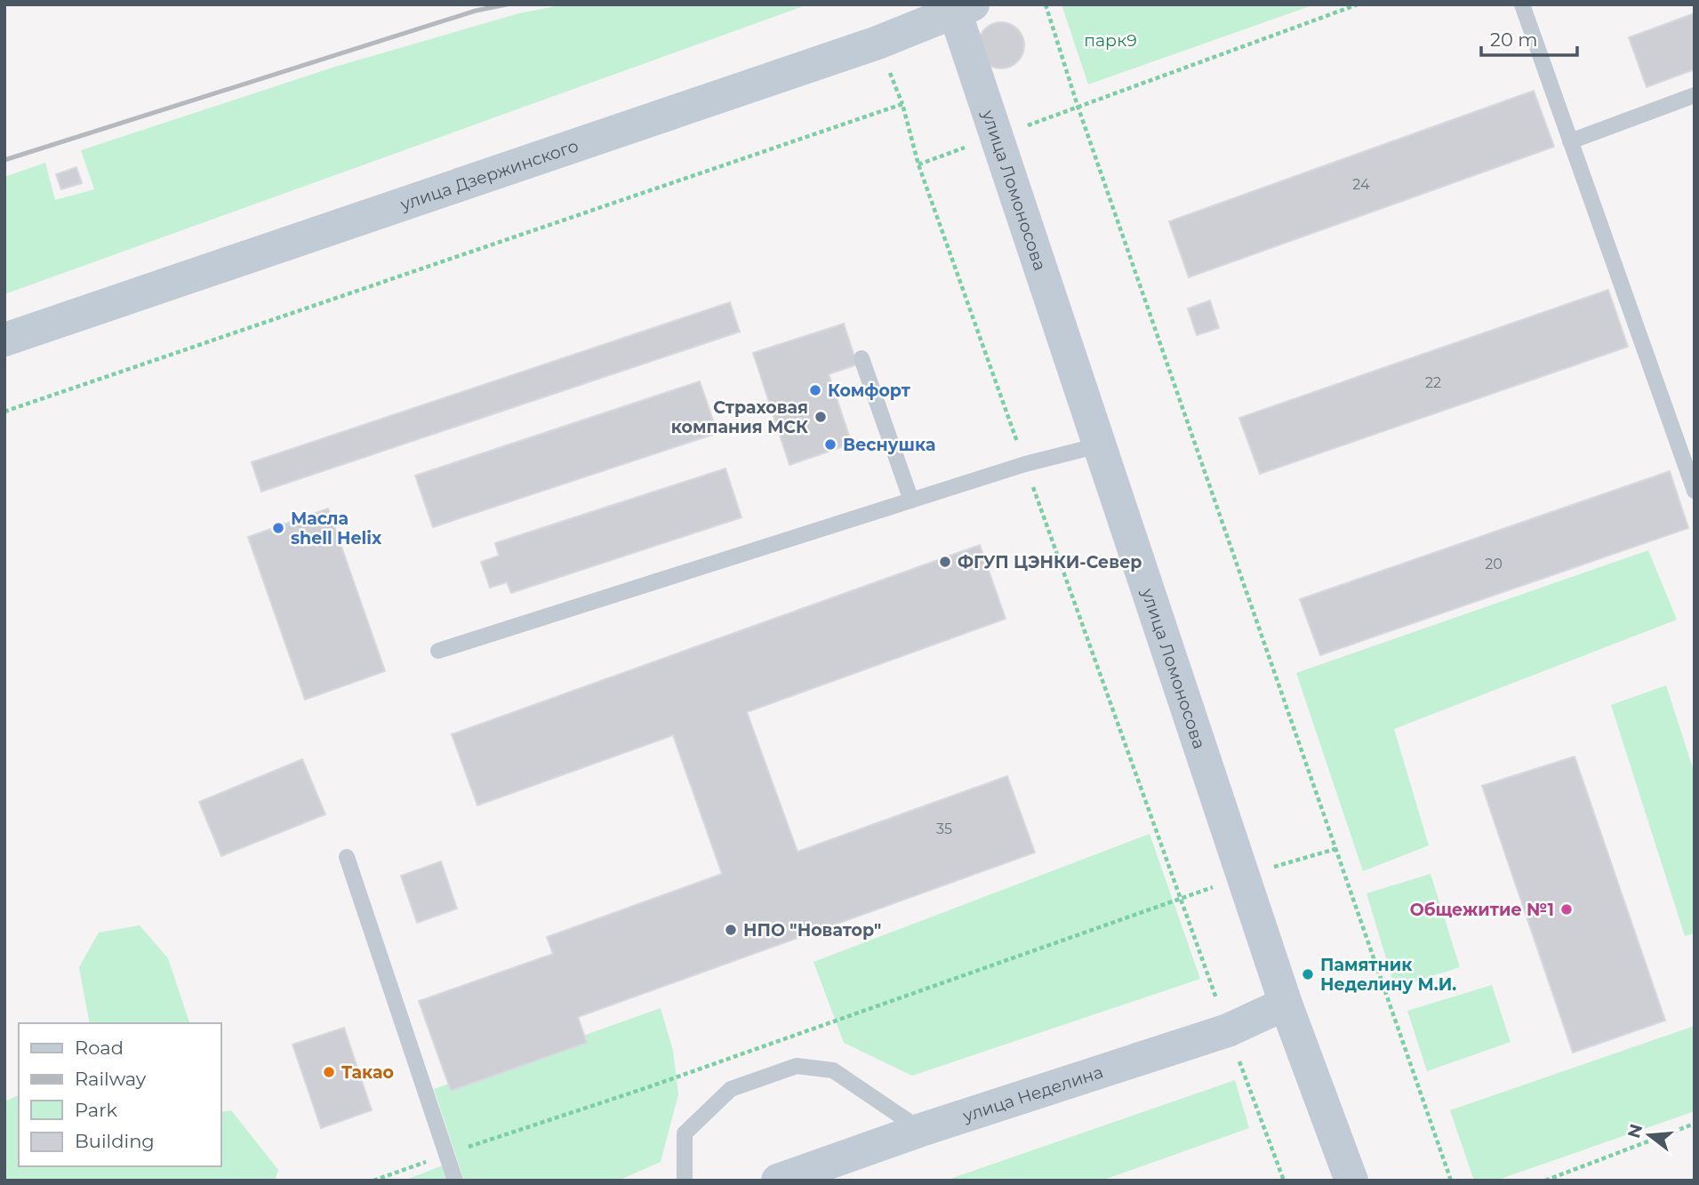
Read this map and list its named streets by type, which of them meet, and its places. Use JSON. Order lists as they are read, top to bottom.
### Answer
{
  "streets": {
    "street": ["улица Дзержинского", "улица Ломоносова", "улица Неделина"]
  },
  "crossings": [
    ["улица Дзержинского", "улица Ломоносова"],
    ["улица Ломоносова", "улица Неделина"]
  ],
  "parks": ["парк9"],
  "places": [
    "Комфорт",
    "Страховая компания МСК",
    "Веснушка",
    "Масла shell Helix",
    "ФГУП ЦЭНКИ-Север",
    "Общежитие №1",
    "НПО \"Новатор\"",
    "Памятник Неделину М.И.",
    "Такао"
  ],
  "house_numbers": [
    "24",
    "22",
    "20",
    "35"
  ],
  "legend": [
    "Road",
    "Railway",
    "Park",
    "Building"
  ],
  "scale_bar": "20 m",
  "north": "left"
}
